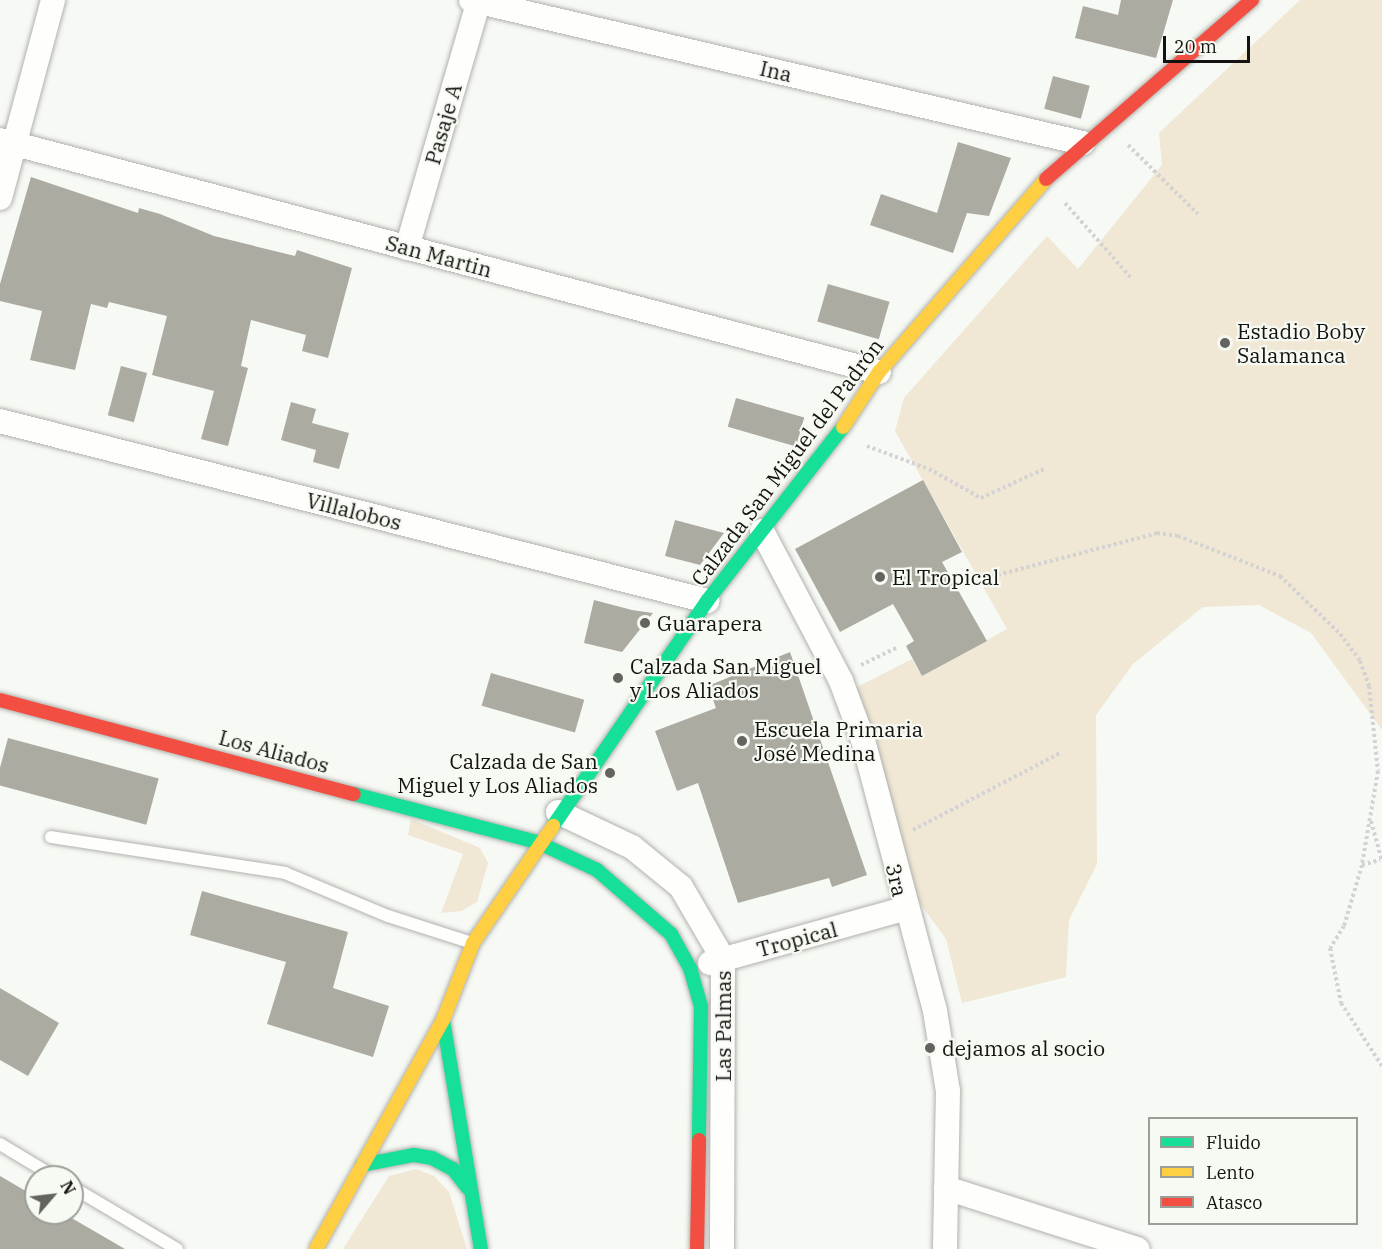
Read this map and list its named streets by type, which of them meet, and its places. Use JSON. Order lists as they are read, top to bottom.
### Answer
{
  "streets": {
    "main road": ["Calzada San Miguel del Padrón", "Los Aliados", "Las Palmas"],
    "street": [
      "Ina",
      "Pasaje A",
      "San Martin",
      "Villalobos",
      "3ra",
      "Tropical"
    ]
  },
  "crossings": [
    ["Ina", "Pasaje A"],
    ["Ina", "Calzada San Miguel del Padrón"],
    ["Pasaje A", "San Martin"],
    ["San Martin", "Calzada San Miguel del Padrón"],
    ["Calzada San Miguel del Padrón", "Villalobos"],
    ["Calzada San Miguel del Padrón", "Los Aliados"],
    ["Calzada San Miguel del Padrón", "3ra"],
    ["Calzada San Miguel del Padrón", "Las Palmas"],
    ["Los Aliados", "Las Palmas"],
    ["3ra", "Tropical"],
    ["Tropical", "Las Palmas"]
  ],
  "places": [
    "Estadio Boby Salamanca",
    "El Tropical",
    "Guarapera",
    "Calzada San Miguel y Los Aliados",
    "Escuela Primaria José Medina",
    "Calzada de San Miguel y Los Aliados",
    "dejamos al socio"
  ],
  "legend": ["Fluido", "Lento", "Atasco"],
  "scale_bar": "20 m",
  "north": "top right"
}
